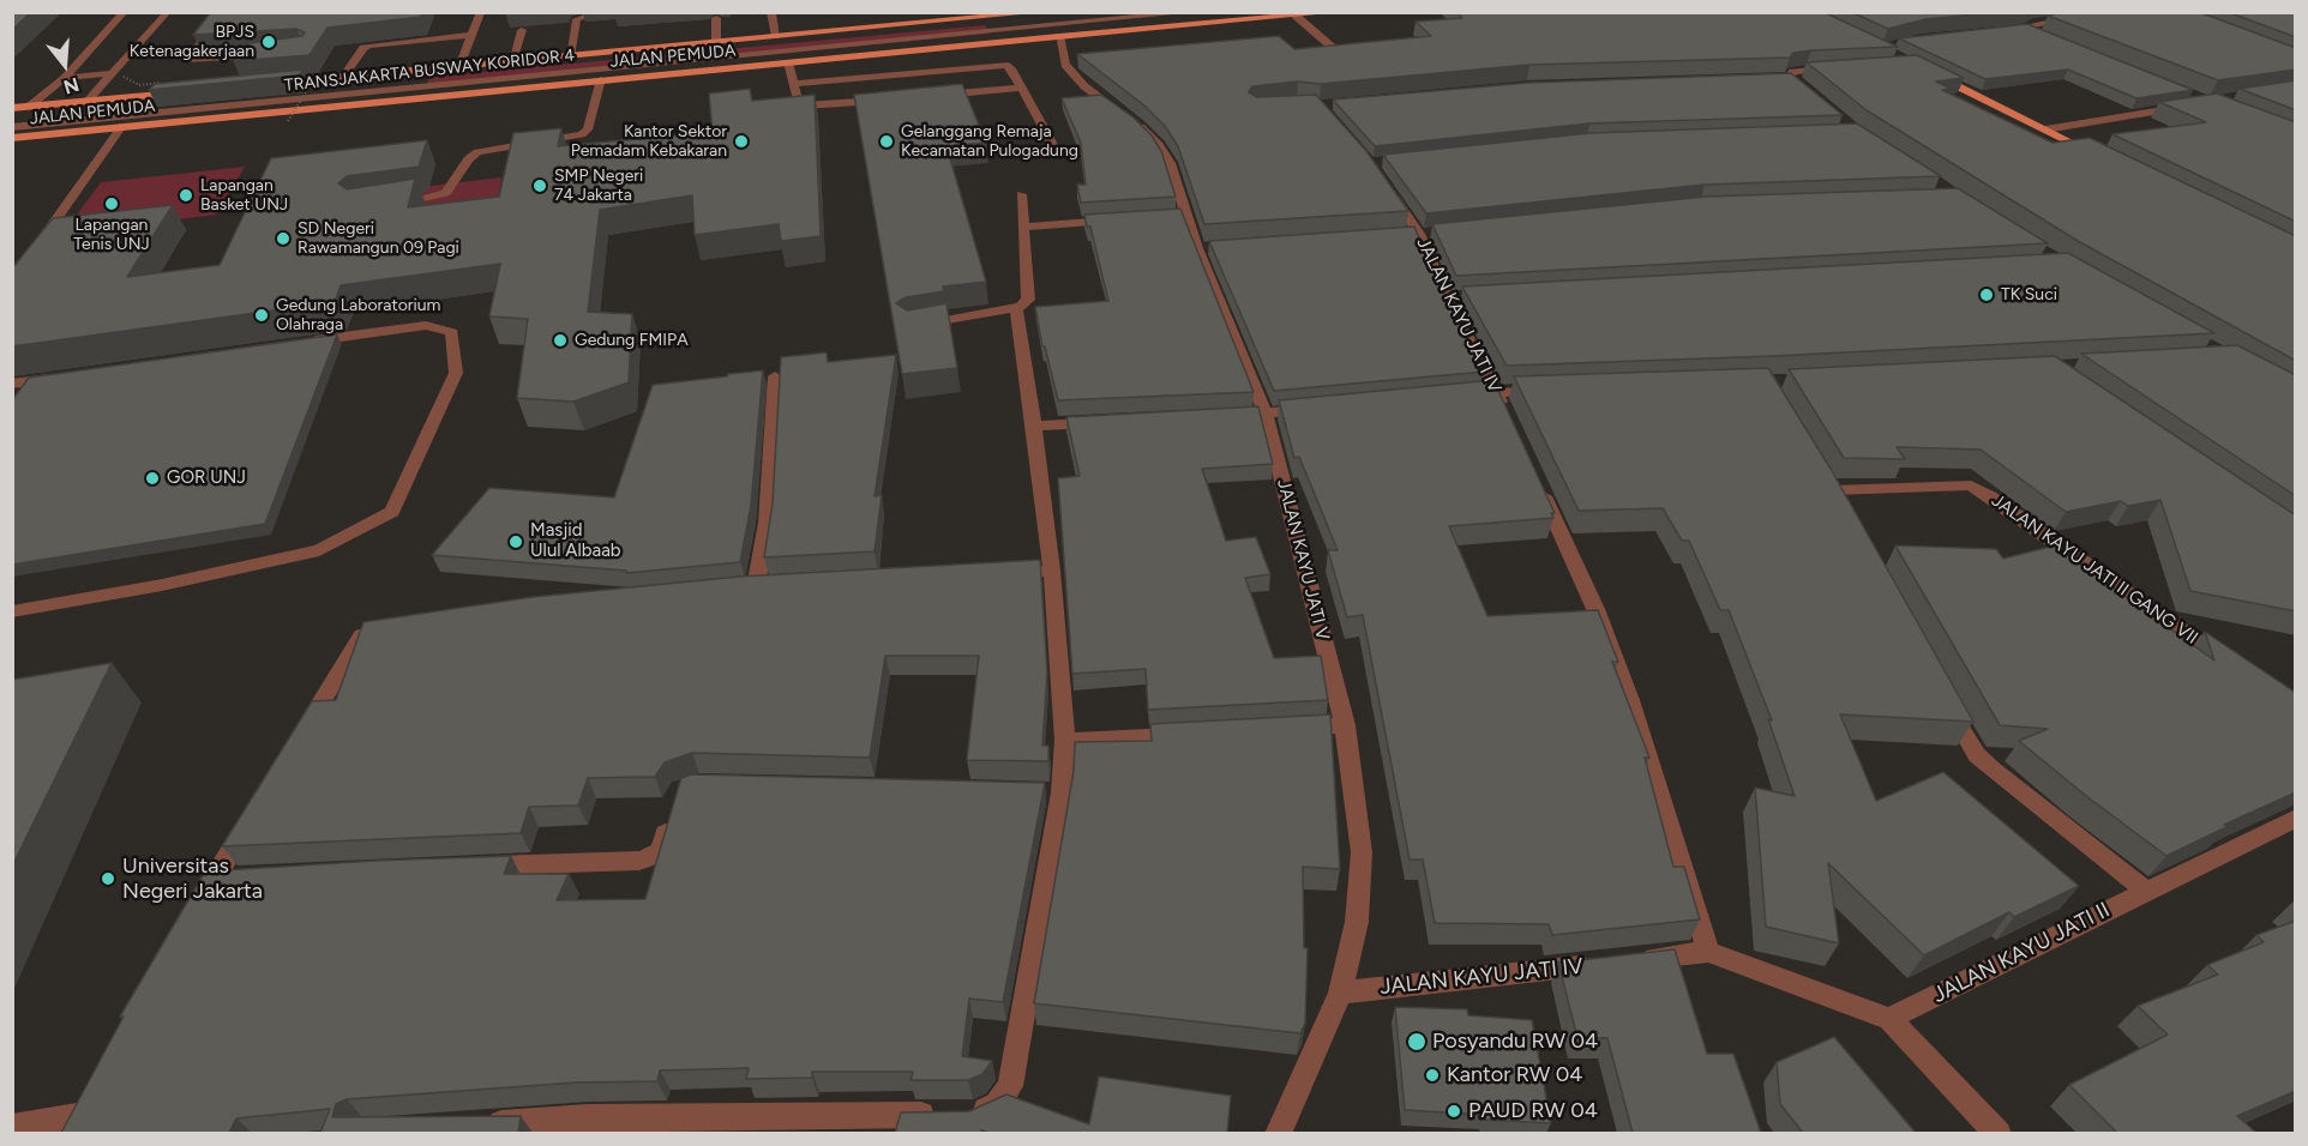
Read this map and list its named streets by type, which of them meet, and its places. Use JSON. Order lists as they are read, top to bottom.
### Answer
{
  "streets": {
    "main road": ["JALAN PEMUDA"],
    "street": [
      "TRANSJAKARTA BUSWAY KORIDOR 4",
      "JALAN KAYU JATI IV",
      "JALAN KAYU JATI V",
      "JALAN KAYU JATI II GANG VII",
      "JALAN KAYU JATI II"
    ]
  },
  "crossings": [
    ["JALAN PEMUDA", "TRANSJAKARTA BUSWAY KORIDOR 4"],
    ["JALAN PEMUDA", "JALAN KAYU JATI V"],
    ["JALAN KAYU JATI IV", "JALAN KAYU JATI V"]
  ],
  "places": [
    "BPJS Ketenagakerjaan",
    "Kantor Sektor Pemadam Kebakaran",
    "Gelanggang Remaja Kecamatan Pulogadung",
    "SMP Negeri 74 Jakarta",
    "Lapangan Basket UNJ",
    "Lapangan Tenis UNJ",
    "SD Negeri Rawamangun 09 Pagi",
    "TK Suci",
    "Gedung Laboratorium Olahraga",
    "Gedung FMIPA",
    "GOR UNJ",
    "Masjid Ulul Albaab",
    "Universitas Negeri Jakarta",
    "Posyandu RW 04",
    "Kantor RW 04",
    "PAUD RW 04"
  ],
  "north": "bottom"
}
